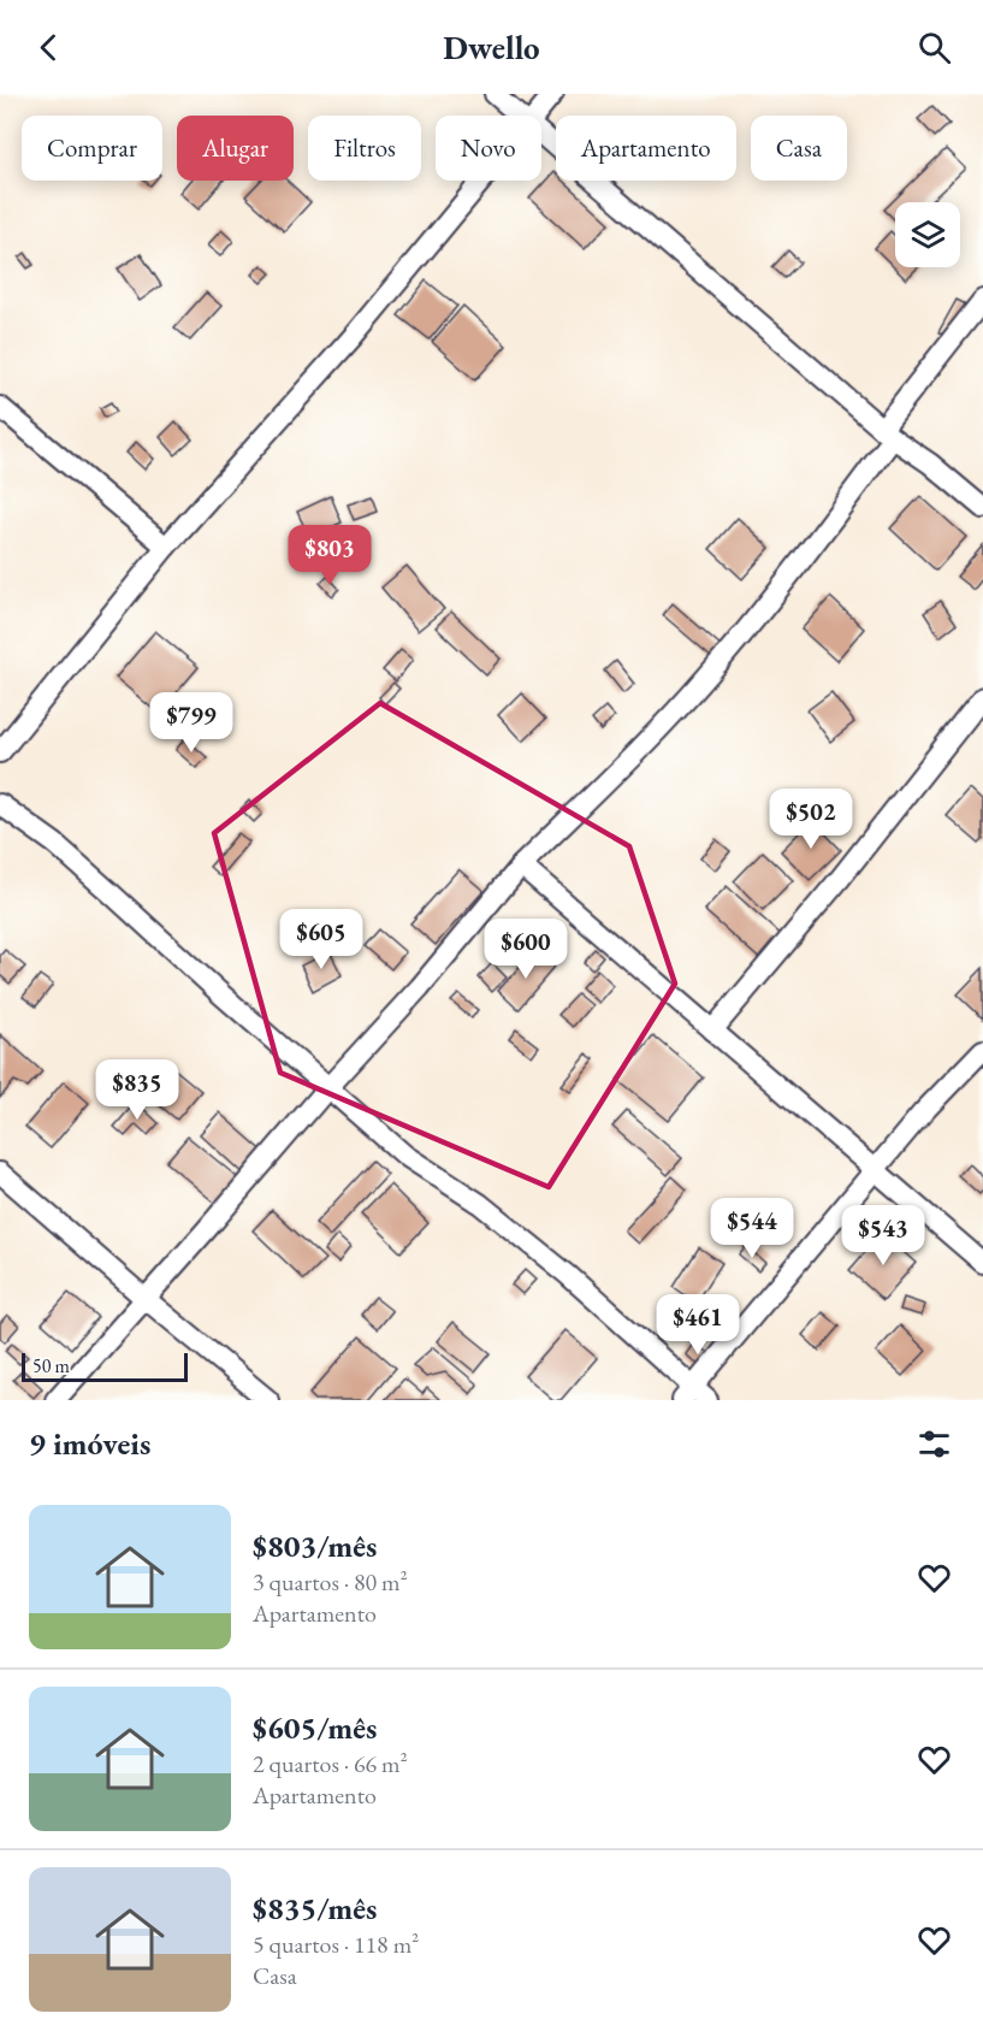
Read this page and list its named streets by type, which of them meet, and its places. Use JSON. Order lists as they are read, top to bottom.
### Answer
{
  "scale_bar": "50 m",
  "page": {
    "header": "Dwello",
    "chip": [
      "Comprar",
      "Alugar",
      "Filtros",
      "Novo",
      "Apartamento",
      "Casa"
    ],
    "price": [
      "$803",
      "$799",
      "$502",
      "$605",
      "$600",
      "$835",
      "$544",
      "$543",
      "$461"
    ],
    "scale": "50 m",
    "heading": "9 imóveis",
    "list": [
      {
        "name": "$803/mês",
        "note": "3 quartos · 80 m² · Apartamento"
      },
      {
        "name": "$605/mês",
        "note": "2 quartos · 66 m² · Apartamento"
      },
      {
        "name": "$835/mês",
        "note": "5 quartos · 118 m² · Casa"
      }
    ]
  }
}
